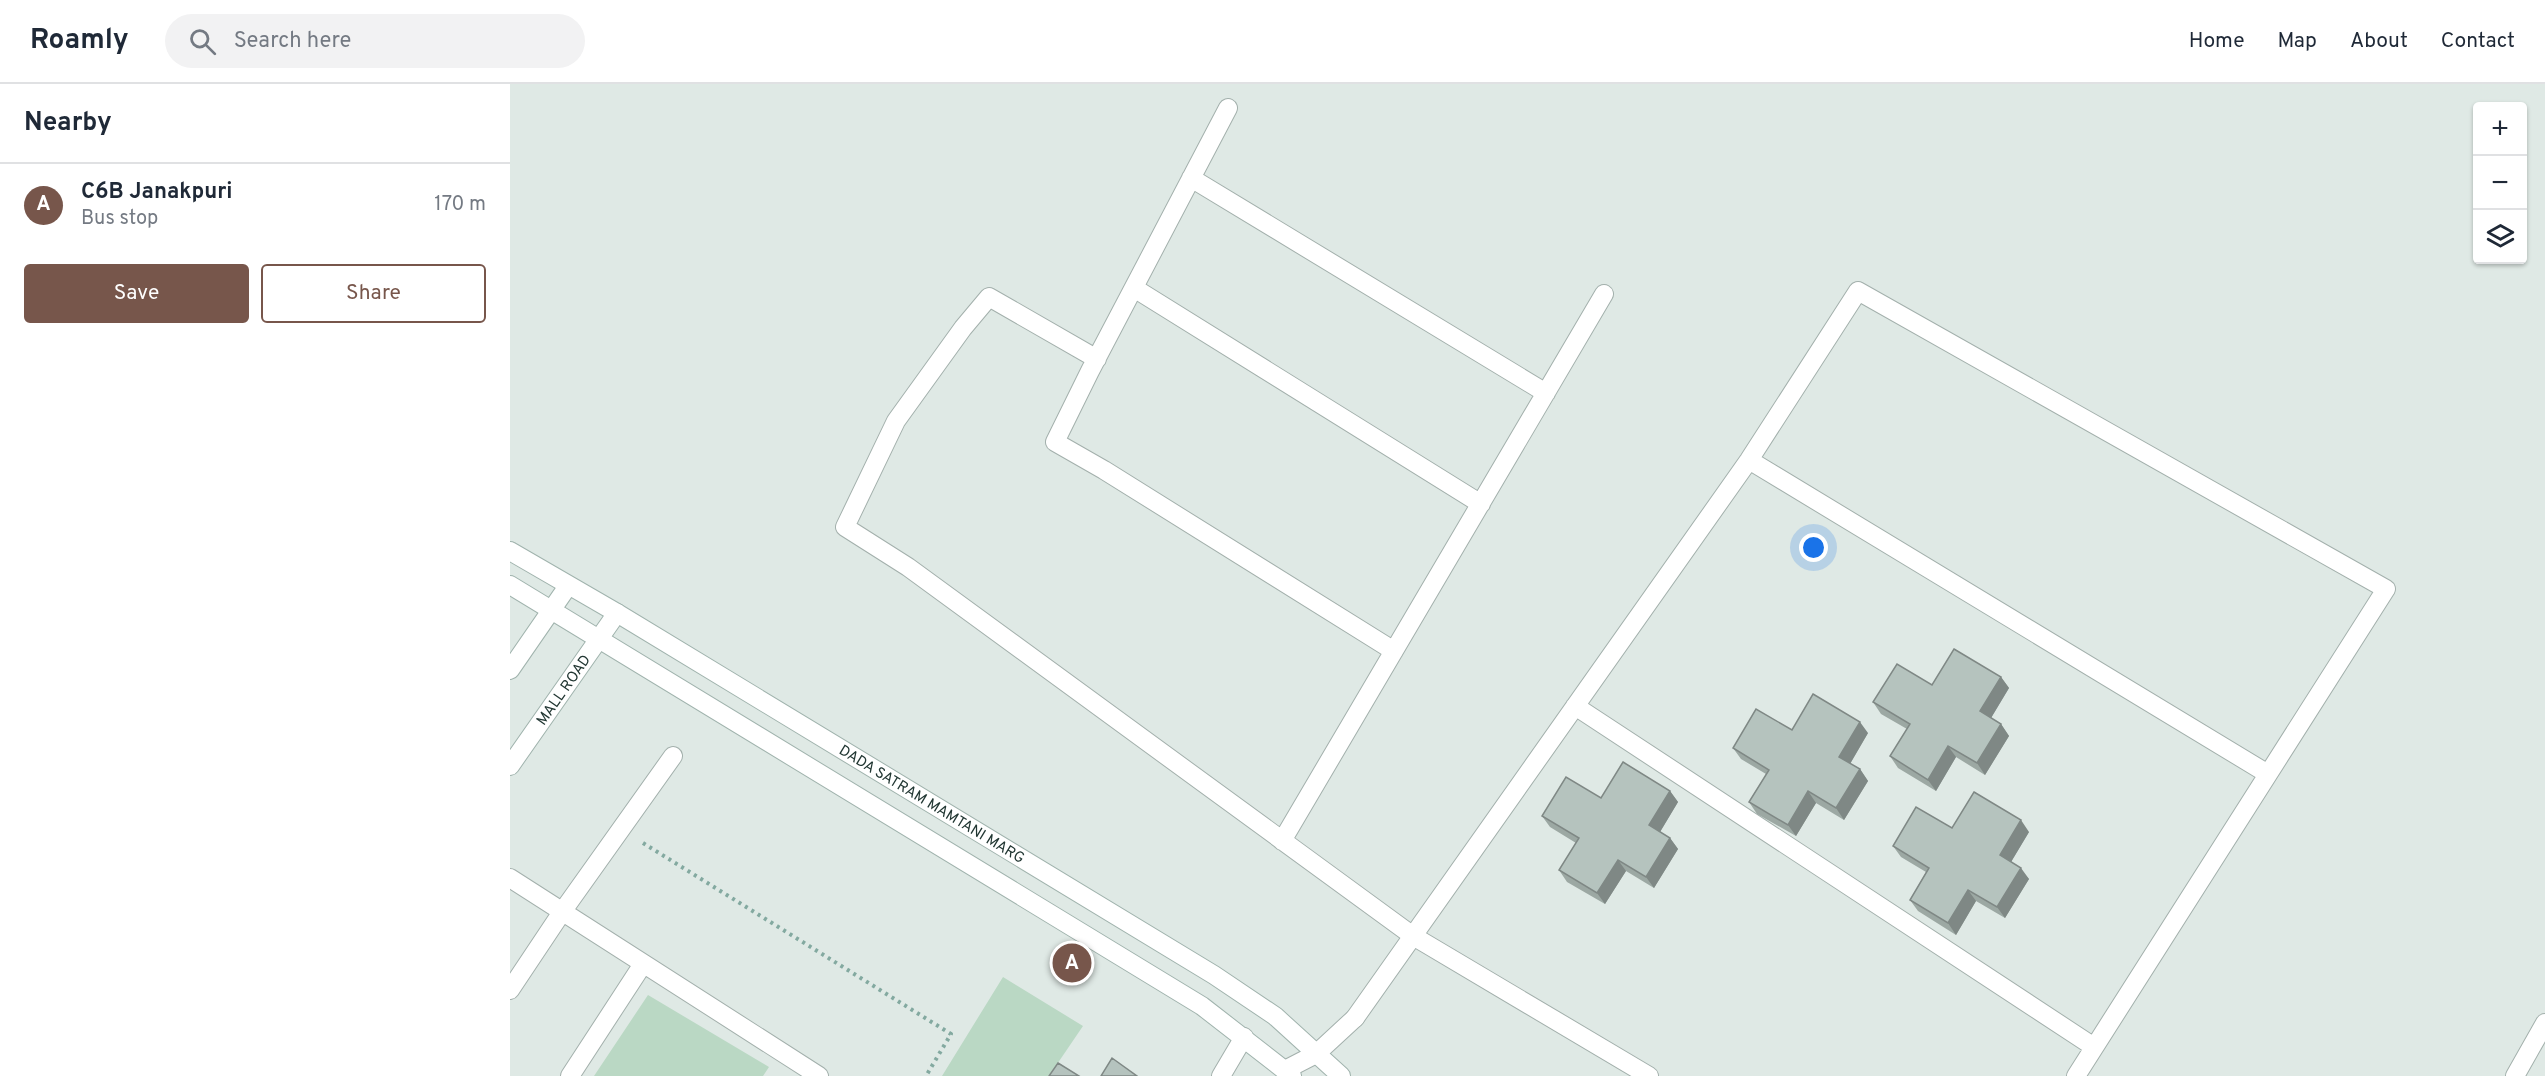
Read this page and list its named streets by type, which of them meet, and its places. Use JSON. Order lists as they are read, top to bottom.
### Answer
{
  "streets": {
    "street": ["MALL ROAD", "DADA SATRAM MAMTANI MARG"]
  },
  "crossings": [
    ["MALL ROAD", "DADA SATRAM MAMTANI MARG"]
  ],
  "page": {
    "header": "Roamly",
    "search": "Search here",
    "nav": [
      "Home",
      "Map",
      "About",
      "Contact"
    ],
    "heading": "Nearby",
    "map_buttons": ["+", "−"],
    "list": [
      {
        "mark": "A",
        "name": "C6B Janakpuri",
        "note": "Bus stop",
        "value": "170 m"
      }
    ],
    "buttons": ["Save", "Share"],
    "pins": "A"
  }
}
